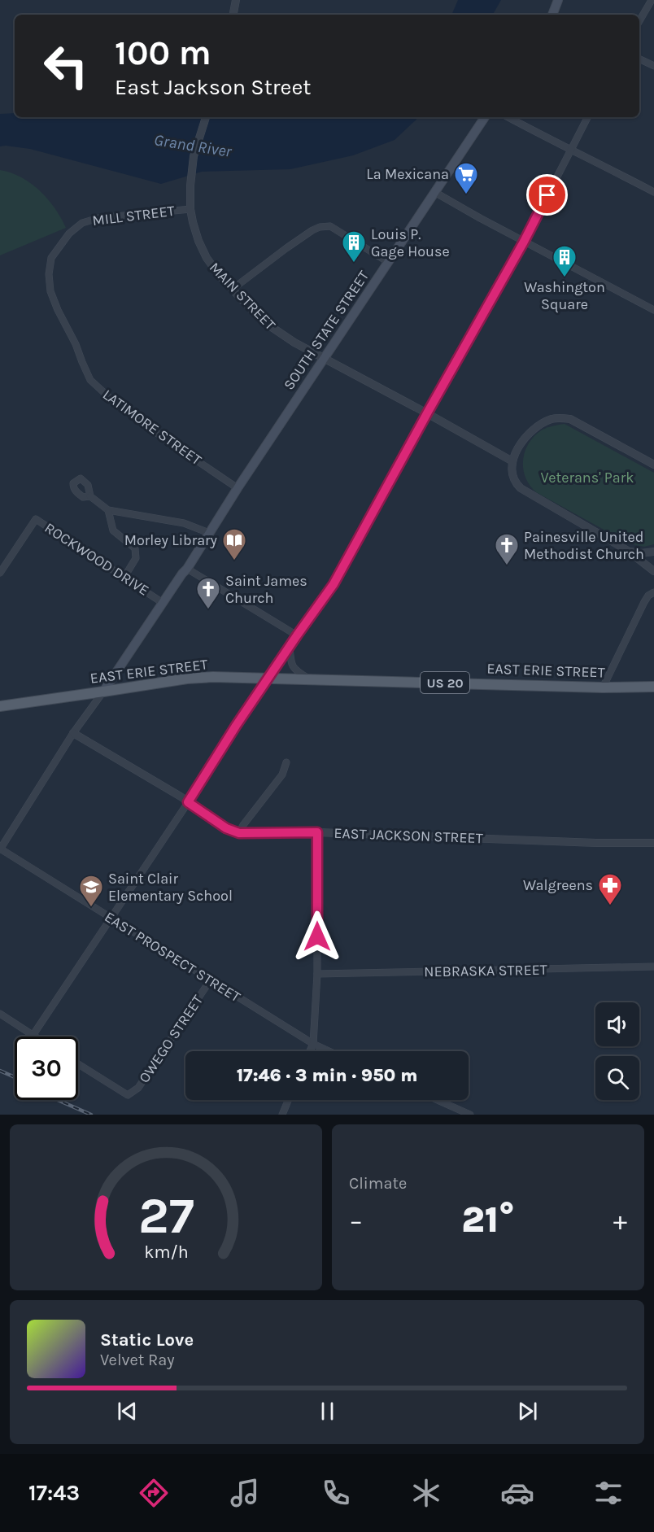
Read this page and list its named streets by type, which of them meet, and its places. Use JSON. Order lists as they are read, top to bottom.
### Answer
{
  "streets": {
    "main road": ["SOUTH STATE STREET", "EAST ERIE STREET", "US 20"],
    "street": [
      "MILL STREET",
      "MAIN STREET",
      "LATIMORE STREET",
      "ROCKWOOD DRIVE",
      "EAST JACKSON STREET",
      "EAST PROSPECT STREET",
      "NEBRASKA STREET",
      "OWEGO STREET"
    ]
  },
  "crossings": [
    ["MILL STREET", "MAIN STREET"],
    ["MILL STREET", "LATIMORE STREET"],
    ["MAIN STREET", "SOUTH STATE STREET"],
    ["SOUTH STATE STREET", "LATIMORE STREET"],
    ["SOUTH STATE STREET", "ROCKWOOD DRIVE"],
    ["SOUTH STATE STREET", "EAST ERIE STREET"],
    ["EAST PROSPECT STREET", "OWEGO STREET"]
  ],
  "water": ["Grand River"],
  "parks": ["Veterans' Park"],
  "places": {
    "supermarket": ["La Mexicana"],
    "building": ["Louis P. Gage House", "Washington Square"],
    "library": ["Morley Library"],
    "church": ["Painesville United Methodist Church", "Saint James Church"],
    "pharmacy": ["Walgreens"],
    "school or university": ["Saint Clair Elementary School"]
  },
  "page": {
    "turn": ["100 m", "East Jackson Street"],
    "limit": "30",
    "trip": "17:46 · 3 min · 950 m",
    "tile": "Climate",
    "heat": ["−", "21°", "+"],
    "song": ["Static Love", "Velvet Ray"],
    "tabs": "17:43",
    "gauge": ["27", "km/h"]
  }
}
